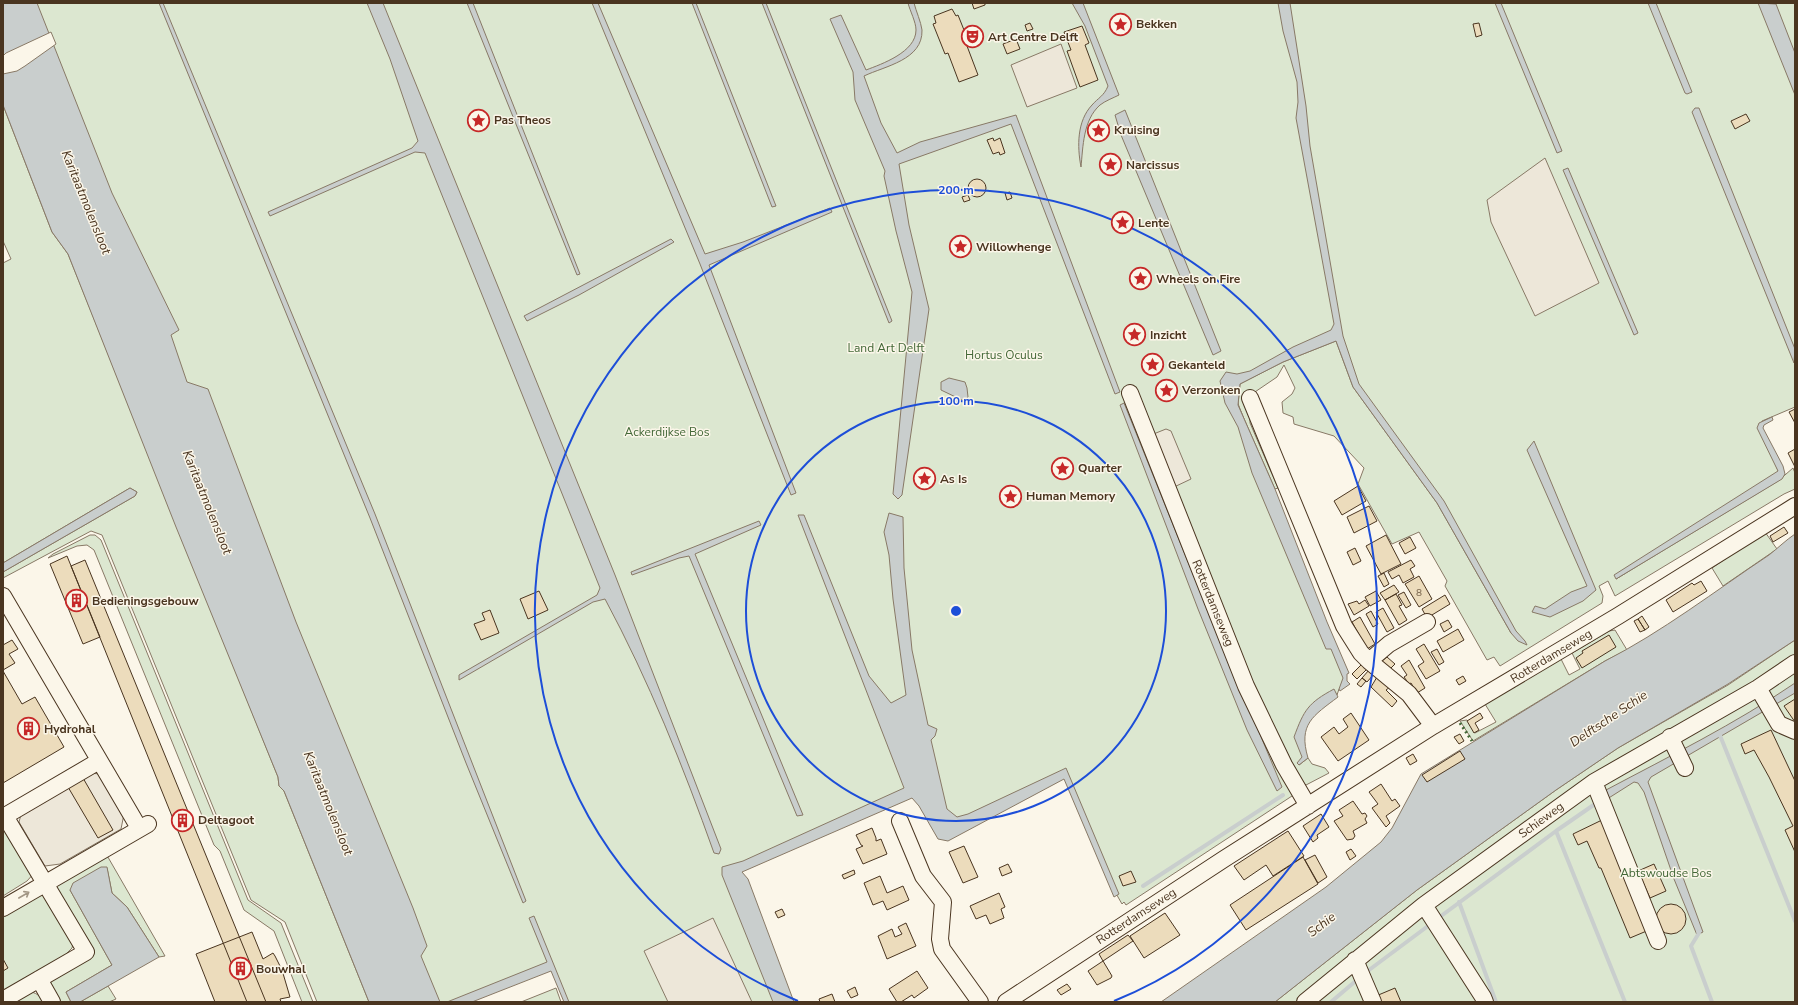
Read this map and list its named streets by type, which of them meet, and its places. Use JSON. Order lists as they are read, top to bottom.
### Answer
{
  "streets": {
    "street": ["Rotterdamseweg", "Schieweg"]
  },
  "water": ["Karitaatmolensloot", "Delftsche Schie", "Schie"],
  "parks": [
    "Land Art Delft",
    "Hortus Oculus",
    "Ackerdijkse Bos",
    "Abtswoudse Bos"
  ],
  "places": {
    "place": [
      "Bekken",
      "Pas Theos",
      "Kruising",
      "Narcissus",
      "Lente",
      "Willowhenge",
      "Wheels on Fire",
      "Inzicht",
      "Gekanteld",
      "Verzonken",
      "Quarter",
      "As Is",
      "Human Memory"
    ],
    "theatre": ["Art Centre Delft"],
    "building": [
      "Bedieningsgebouw",
      "Hydrohal",
      "Deltagoot",
      "Bouwhal"
    ]
  },
  "house_numbers": ["8"],
  "rings": ["200 m", "100 m"]
}
